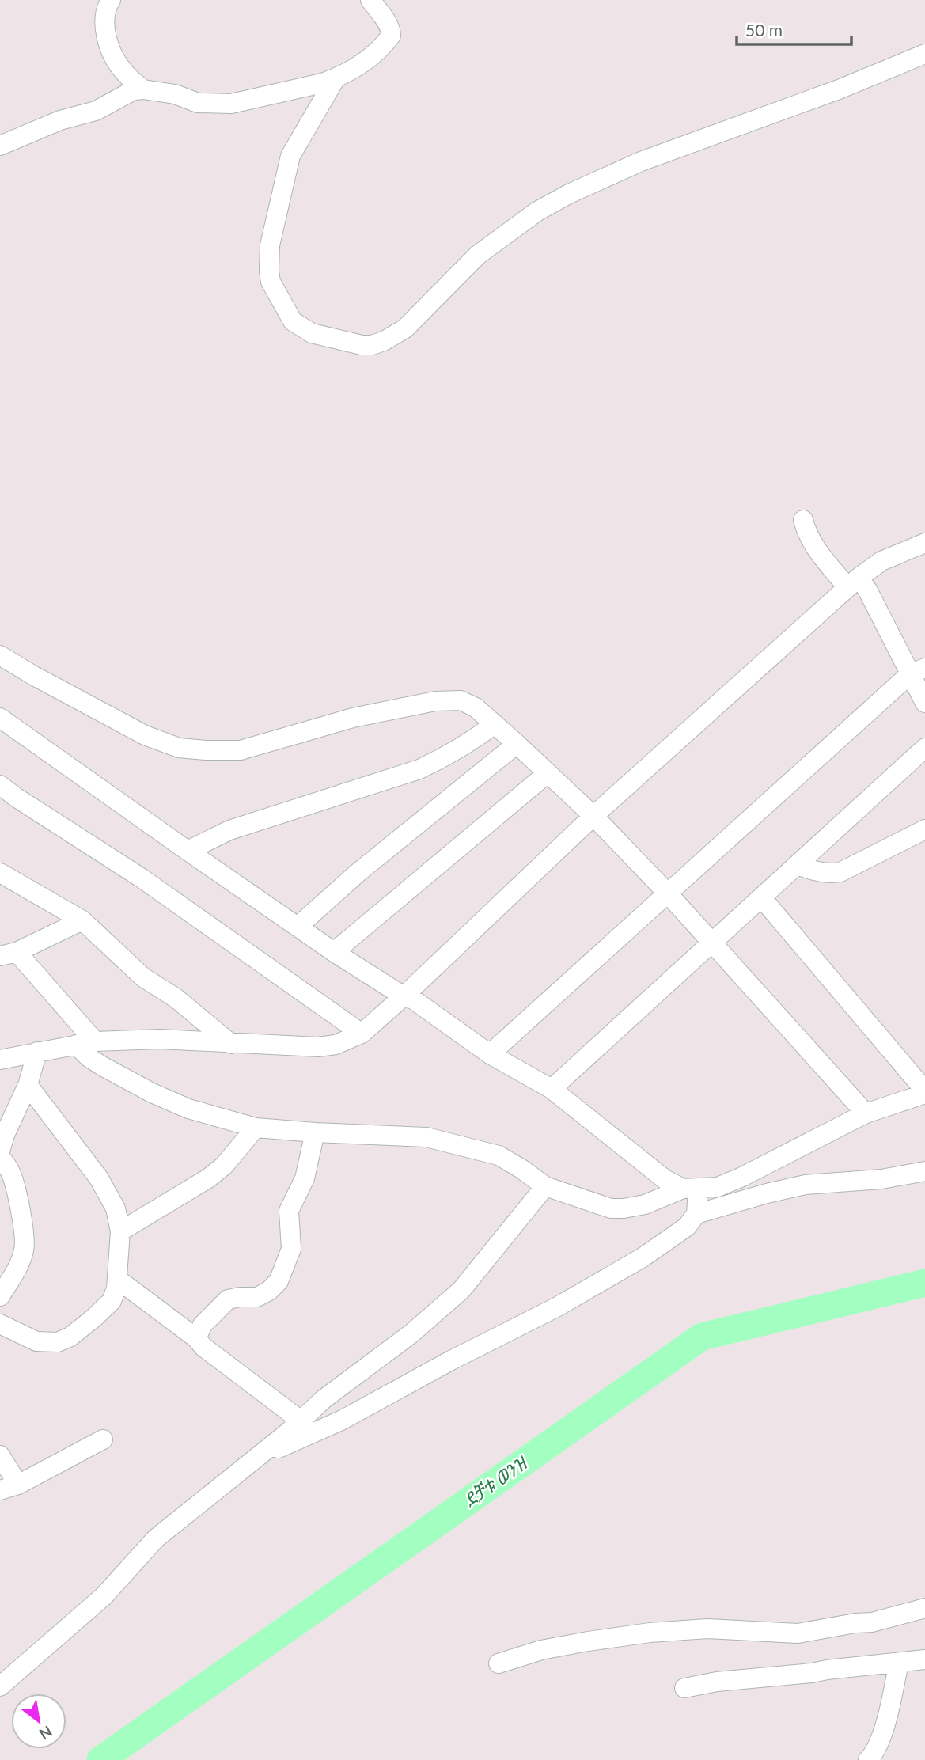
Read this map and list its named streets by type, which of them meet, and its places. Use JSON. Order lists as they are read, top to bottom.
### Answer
{
  "water": ["ደቻቱ ወንዝ"],
  "scale_bar": "50 m",
  "north": "bottom right"
}
